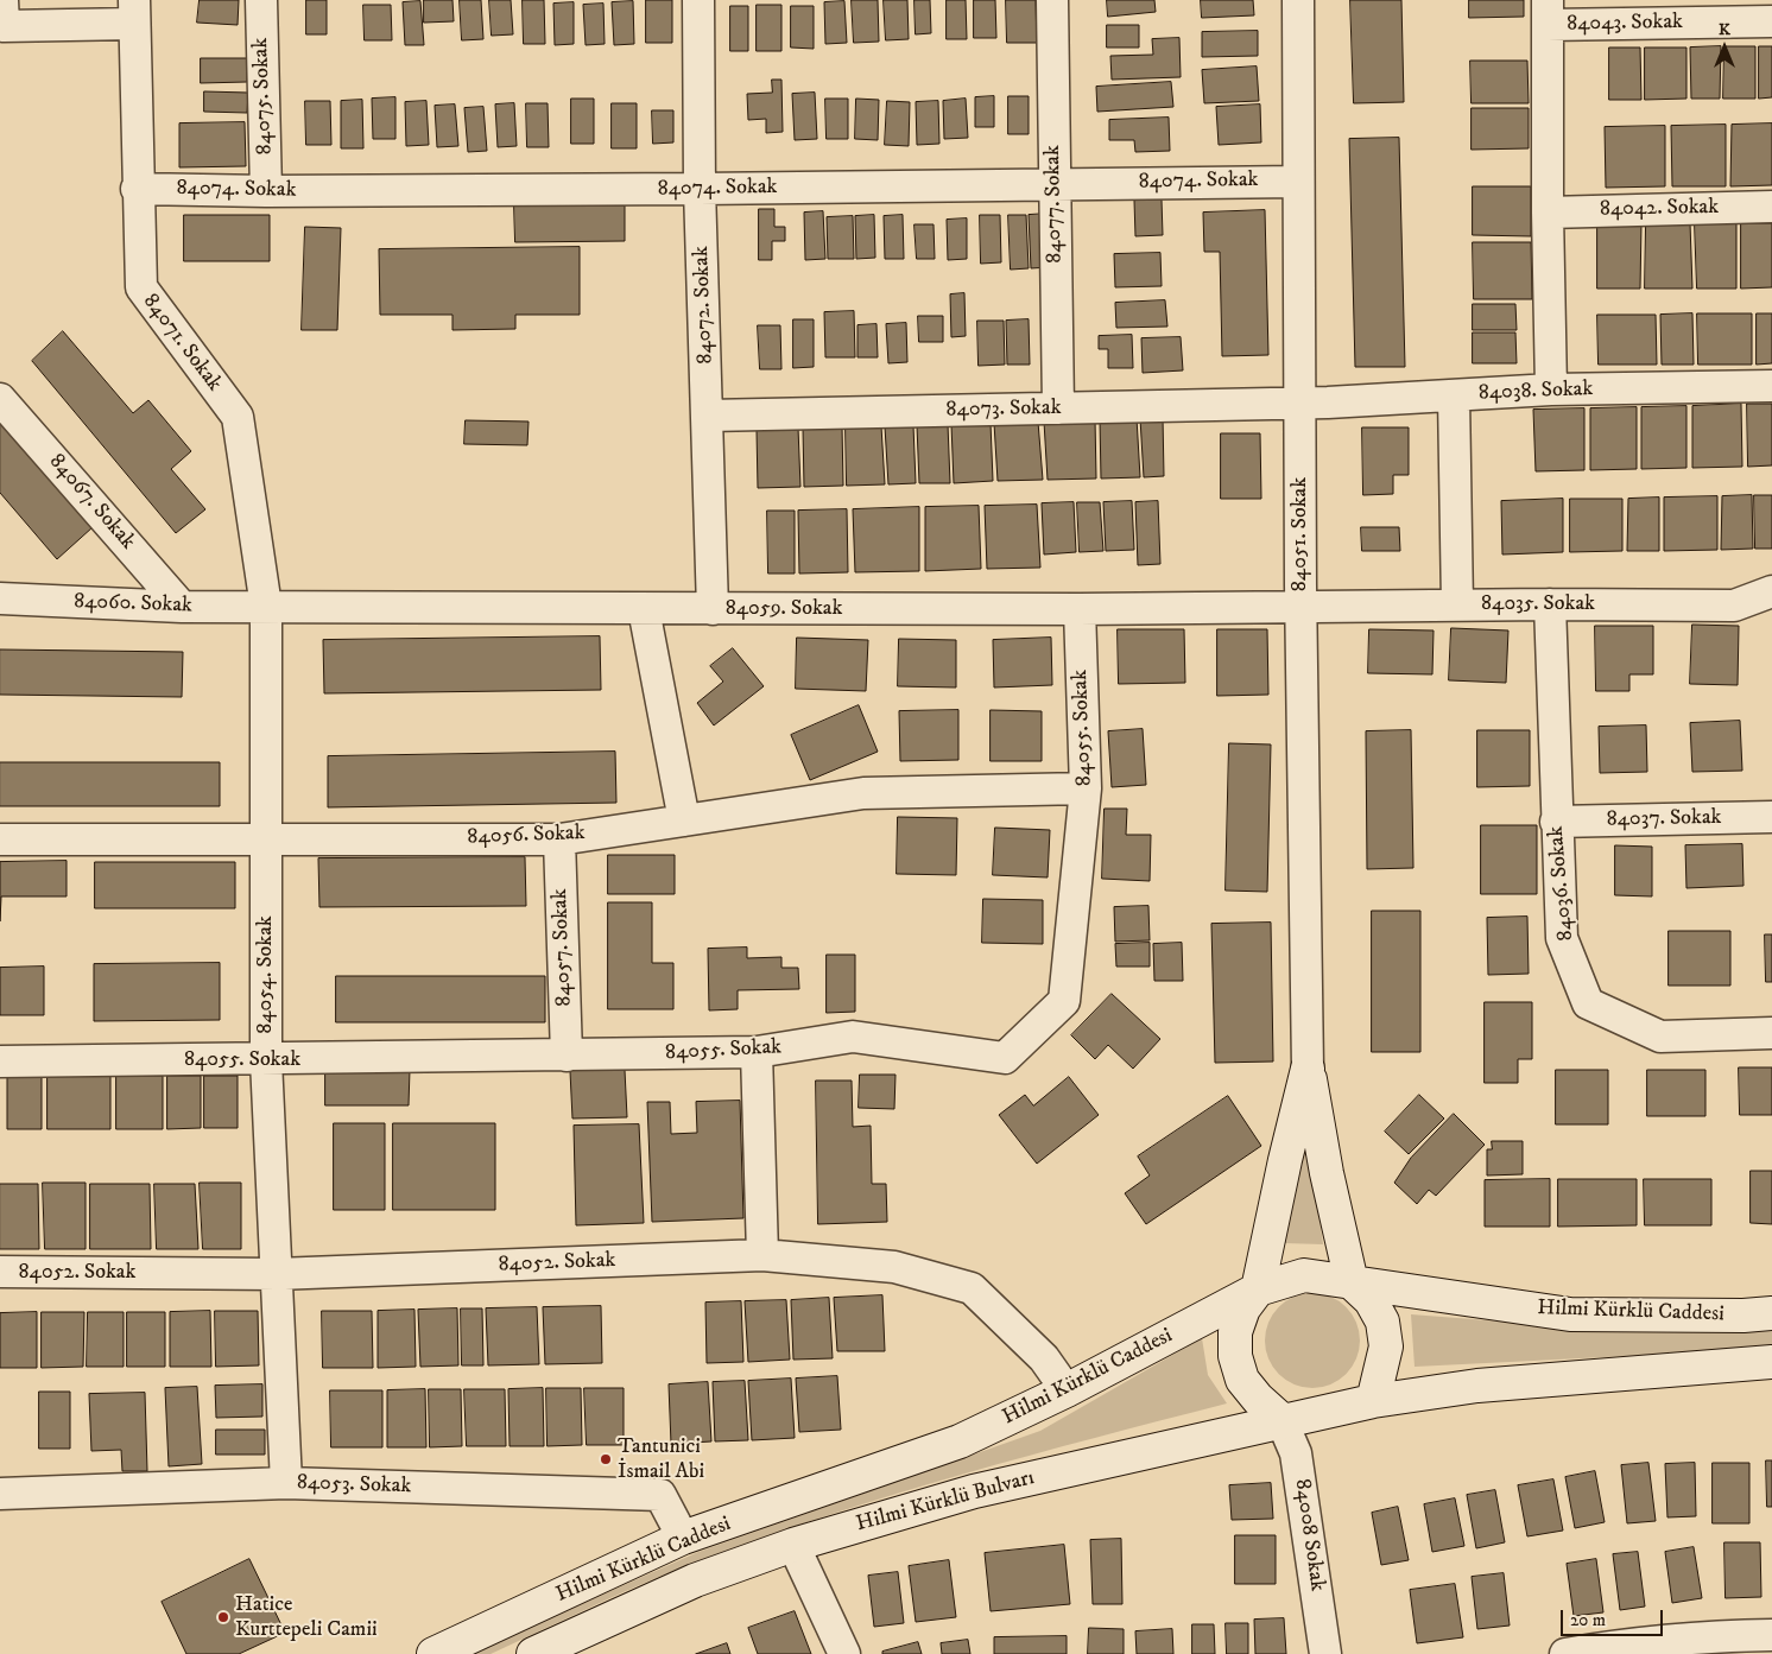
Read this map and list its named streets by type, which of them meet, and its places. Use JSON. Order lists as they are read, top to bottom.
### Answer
{
  "streets": {
    "main road": ["Hilmi Kürklü Caddesi", "Hilmi Kürklü Bulvarı"],
    "street": [
      "84043. Sokak",
      "84075. Sokak",
      "84074. Sokak",
      "84077. Sokak",
      "84042. Sokak",
      "84072. Sokak",
      "84071. Sokak",
      "84038. Sokak",
      "84073. Sokak",
      "84067. Sokak",
      "84051. Sokak",
      "84060. Sokak",
      "84035. Sokak",
      "84059. Sokak",
      "84055. Sokak",
      "84037. Sokak",
      "84056. Sokak",
      "84036. Sokak",
      "84057. Sokak",
      "84054. Sokak",
      "84052. Sokak",
      "84053. Sokak",
      "84008 Sokak"
    ]
  },
  "crossings": [
    ["84075. Sokak", "84074. Sokak"],
    ["84074. Sokak", "84077. Sokak"],
    ["84074. Sokak", "84072. Sokak"],
    ["84074. Sokak", "84071. Sokak"],
    ["84074. Sokak", "84051. Sokak"],
    ["84077. Sokak", "84073. Sokak"],
    ["84072. Sokak", "84073. Sokak"],
    ["84072. Sokak", "84059. Sokak"],
    ["84071. Sokak", "84060. Sokak"],
    ["84071. Sokak", "84059. Sokak"],
    ["84071. Sokak", "84054. Sokak"],
    ["84038. Sokak", "84073. Sokak"],
    ["84038. Sokak", "84051. Sokak"],
    ["84073. Sokak", "84051. Sokak"],
    ["84067. Sokak", "84060. Sokak"],
    ["84051. Sokak", "84035. Sokak"],
    ["84051. Sokak", "84059. Sokak"],
    ["84060. Sokak", "84059. Sokak"],
    ["84060. Sokak", "84054. Sokak"],
    ["84035. Sokak", "84059. Sokak"],
    ["84035. Sokak", "84036. Sokak"],
    ["84059. Sokak", "84055. Sokak"],
    ["84059. Sokak", "84054. Sokak"],
    ["84055. Sokak", "84056. Sokak"],
    ["84055. Sokak", "84057. Sokak"],
    ["84055. Sokak", "84054. Sokak"],
    ["84037. Sokak", "84036. Sokak"],
    ["84056. Sokak", "84057. Sokak"],
    ["84056. Sokak", "84054. Sokak"],
    ["84054. Sokak", "84052. Sokak"],
    ["84054. Sokak", "84053. Sokak"],
    ["84052. Sokak", "Hilmi Kürklü Caddesi"],
    ["Hilmi Kürklü Caddesi", "84053. Sokak"],
    ["Hilmi Kürklü Caddesi", "Hilmi Kürklü Bulvarı"],
    ["Hilmi Kürklü Caddesi", "84008 Sokak"],
    ["Hilmi Kürklü Bulvarı", "84008 Sokak"]
  ],
  "places": ["Tantunici İsmail Abi", "Hatice Kurttepeli Camii"],
  "scale_bar": "20 m",
  "north": "top"
}
